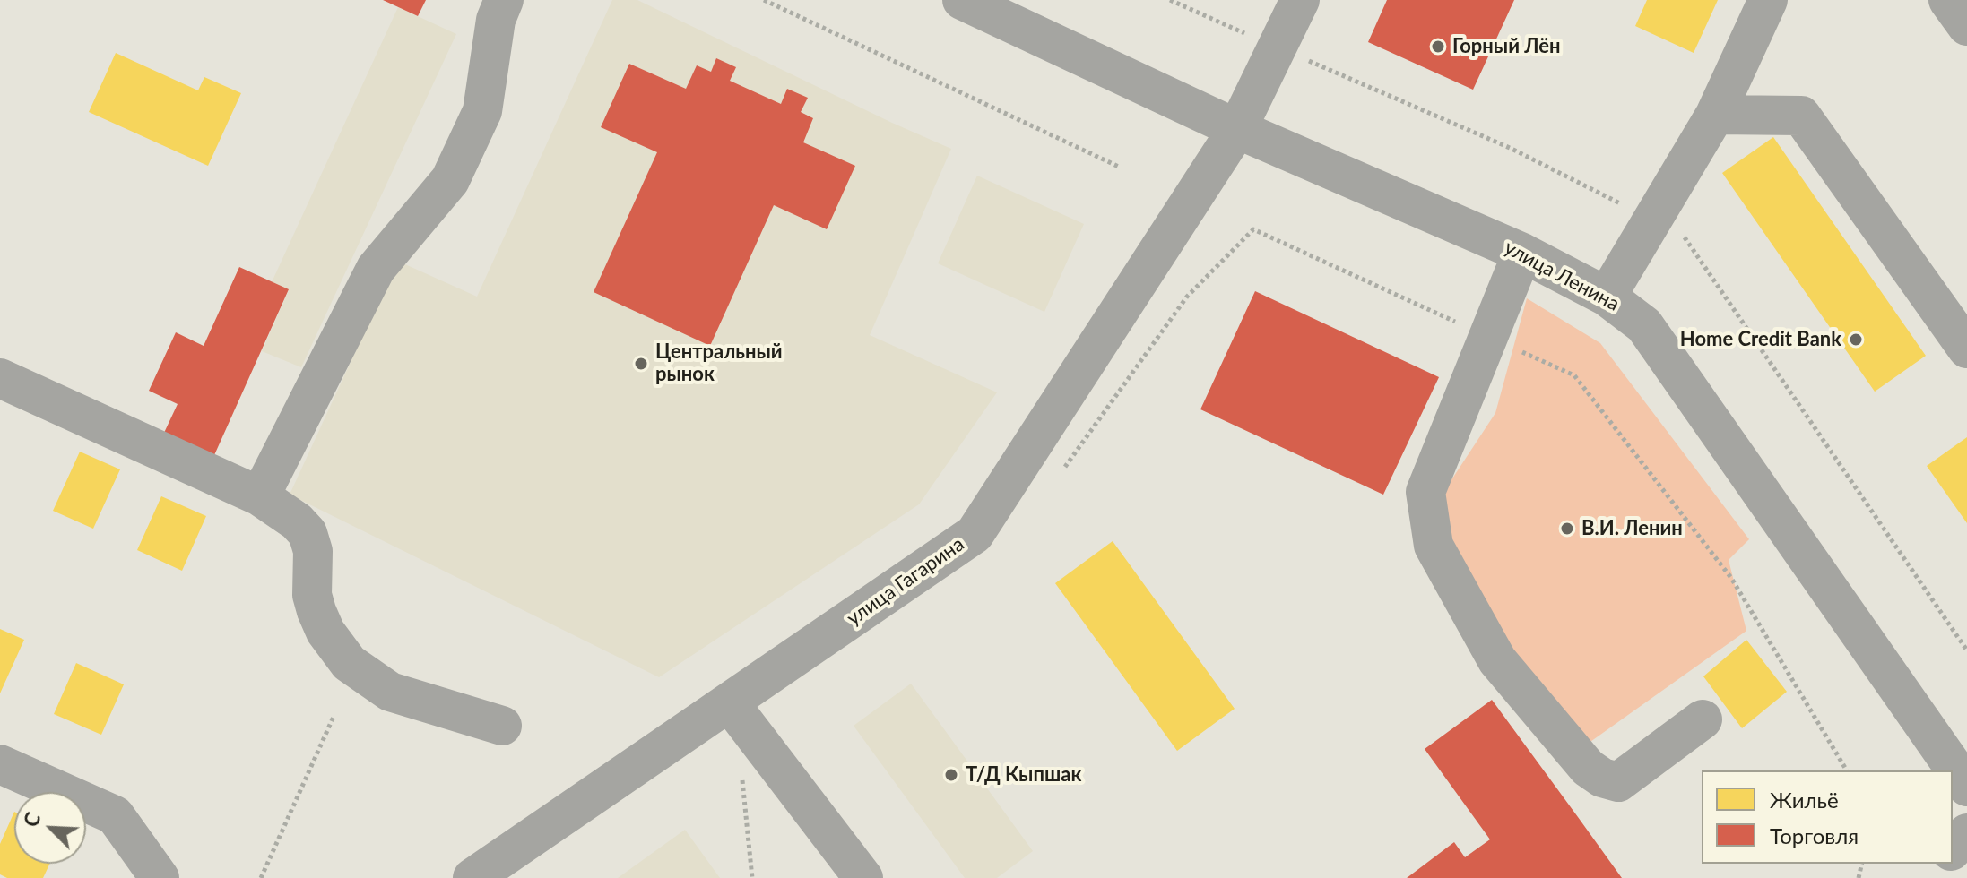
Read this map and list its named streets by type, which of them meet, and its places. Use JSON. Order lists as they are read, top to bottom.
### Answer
{
  "streets": {
    "street": ["улица Ленина", "улица Гагарина"]
  },
  "crossings": [
    ["улица Ленина", "улица Гагарина"]
  ],
  "places": [
    "Горный Лён",
    "Home Credit Bank",
    "Центральный рынок",
    "В.И. Ленин",
    "Т/Д Кыпшак"
  ],
  "legend": ["Жильё", "Торговля"],
  "north": "top left"
}
